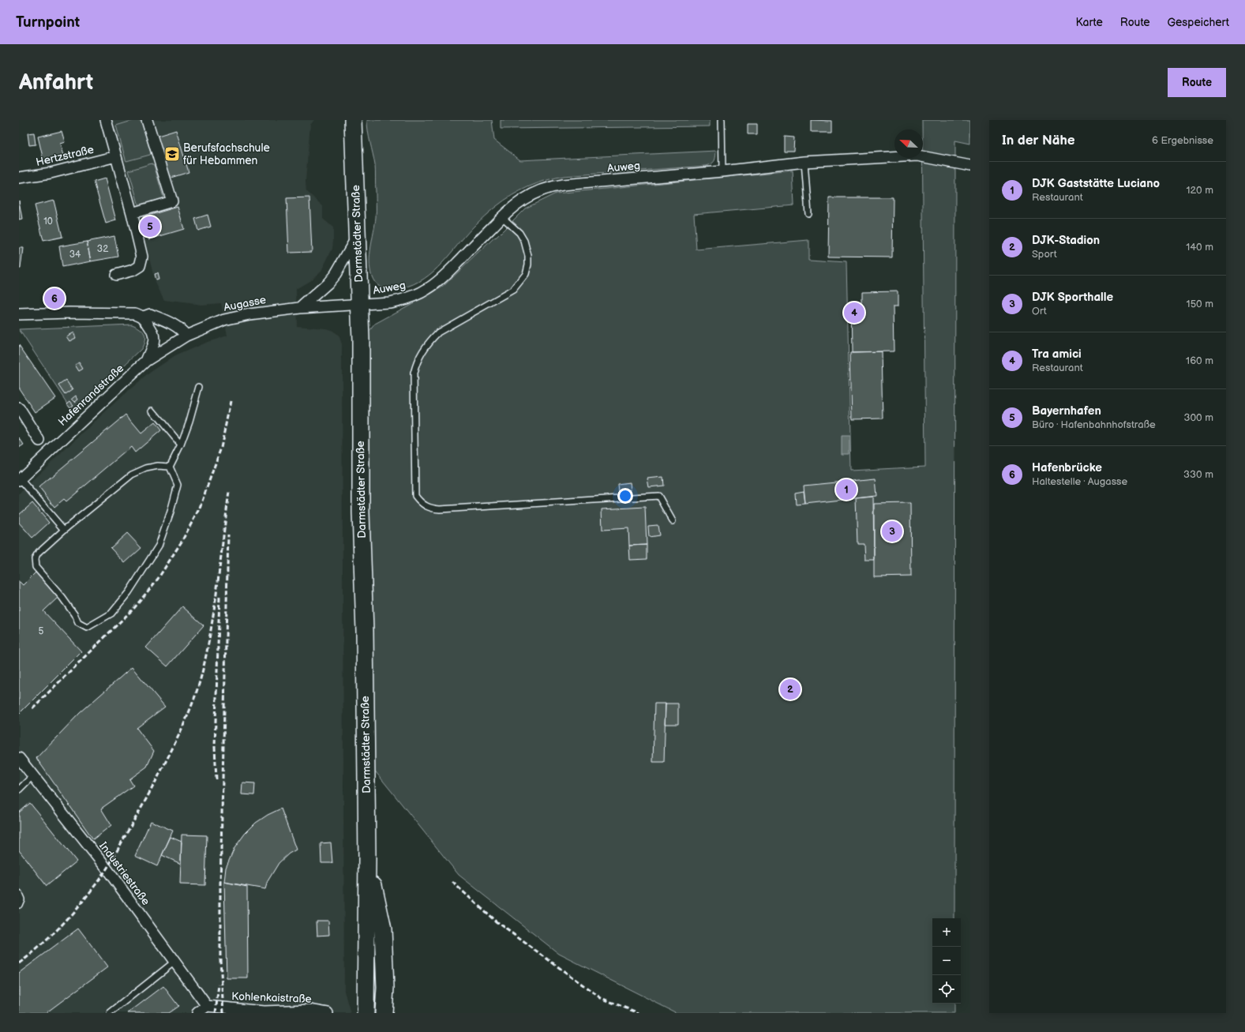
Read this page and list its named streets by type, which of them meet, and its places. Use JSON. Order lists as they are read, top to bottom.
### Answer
{
  "streets": {
    "main road": ["Darmstädter Straße"],
    "street": [
      "Hertzstraße",
      "Auweg",
      "Augasse",
      "Hafenrandstraße",
      "Industriestraße",
      "Kohlenkaistraße"
    ]
  },
  "crossings": [
    ["Auweg", "Darmstädter Straße"],
    ["Auweg", "Augasse"],
    ["Darmstädter Straße", "Augasse"],
    ["Augasse", "Hafenrandstraße"],
    ["Industriestraße", "Kohlenkaistraße"]
  ],
  "places": {
    "school or university": ["Berufsfachschule für Hebammen"]
  },
  "house_numbers": [
    "10",
    "32",
    "34",
    "5"
  ],
  "north": "top left",
  "page": {
    "header": "Turnpoint",
    "nav": ["Karte", "Route", "Gespeichert"],
    "buttons": "Route",
    "title": "Anfahrt",
    "heading": ["In der Nähe", "6 Ergebnisse"],
    "list": [
      {
        "mark": "1",
        "name": "DJK Gaststätte Luciano",
        "note": "Restaurant",
        "value": "120 m"
      },
      {
        "mark": "2",
        "name": "DJK-Stadion",
        "note": "Sport",
        "value": "140 m"
      },
      {
        "mark": "3",
        "name": "DJK Sporthalle",
        "note": "Ort",
        "value": "150 m"
      },
      {
        "mark": "4",
        "name": "Tra amici",
        "note": "Restaurant",
        "value": "160 m"
      },
      {
        "mark": "5",
        "name": "Bayernhafen",
        "note": "Büro · Hafenbahnhofstraße",
        "value": "300 m"
      },
      {
        "mark": "6",
        "name": "Hafenbrücke",
        "note": "Haltestelle · Augasse",
        "value": "330 m"
      }
    ],
    "pins": [
      "5",
      "6",
      "4",
      "1",
      "3",
      "2"
    ],
    "map_buttons": ["+", "−"]
  }
}
